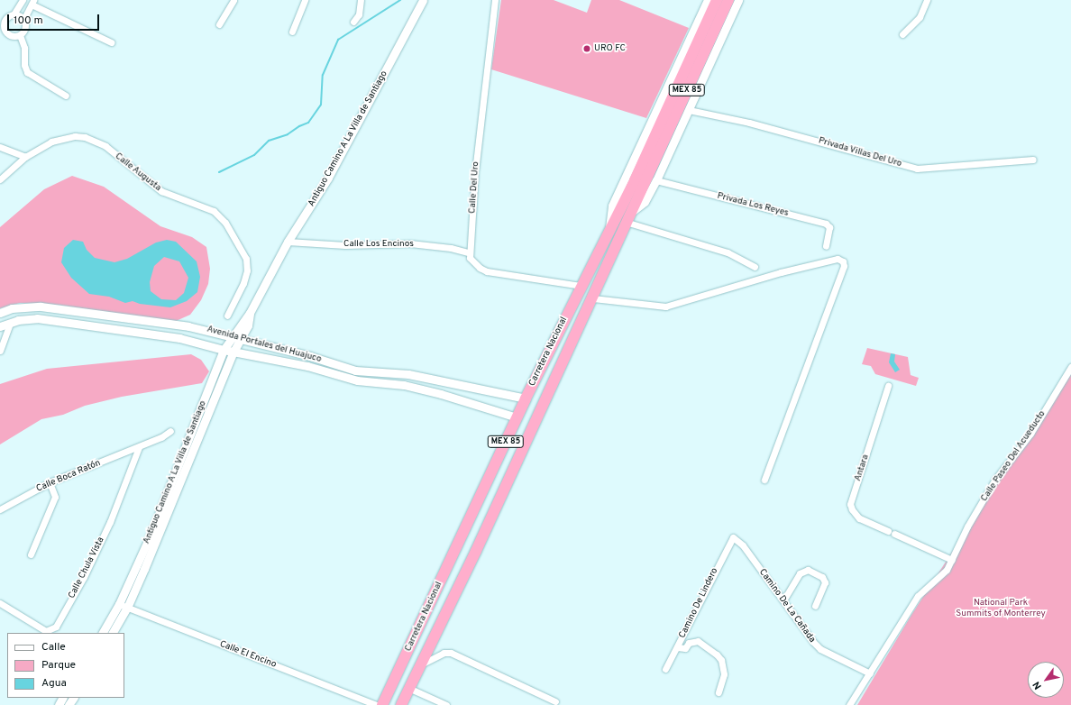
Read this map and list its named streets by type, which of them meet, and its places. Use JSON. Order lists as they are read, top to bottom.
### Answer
{
  "streets": {
    "highway": ["MEX 85", "Carretera Nacional"],
    "street": [
      "Antiguo Camino A La Villa de Santiago",
      "Privada Villas Del Uro",
      "Calle Augusta",
      "Calle Del Uro",
      "Privada Los Reyes",
      "Calle Los Encinos",
      "Avenida Portales del Huajuco",
      "Calle Paseo Del Acueducto",
      "Antara",
      "Calle Boca Ratón",
      "Calle Chula Vista",
      "Camino De Lindero",
      "Camino De La Cañada",
      "Calle El Encino"
    ]
  },
  "crossings": [
    ["MEX 85", "Privada Villas Del Uro"],
    ["MEX 85", "Privada Los Reyes"],
    ["MEX 85", "Carretera Nacional"],
    ["Antiguo Camino A La Villa de Santiago", "Calle Los Encinos"],
    ["Antiguo Camino A La Villa de Santiago", "Avenida Portales del Huajuco"],
    ["Antiguo Camino A La Villa de Santiago", "Calle El Encino"],
    ["Calle Del Uro", "Calle Los Encinos"],
    ["Privada Los Reyes", "Carretera Nacional"],
    ["Avenida Portales del Huajuco", "Carretera Nacional"],
    ["Calle Paseo Del Acueducto", "Camino De La Cañada"],
    ["Calle Boca Ratón", "Calle Chula Vista"],
    ["Camino De Lindero", "Camino De La Cañada"]
  ],
  "parks": ["National Park Summits of Monterrey"],
  "places": ["URO FC"],
  "legend": ["Calle", "Parque", "Agua"],
  "scale_bar": "100 m",
  "north": "bottom left"
}
